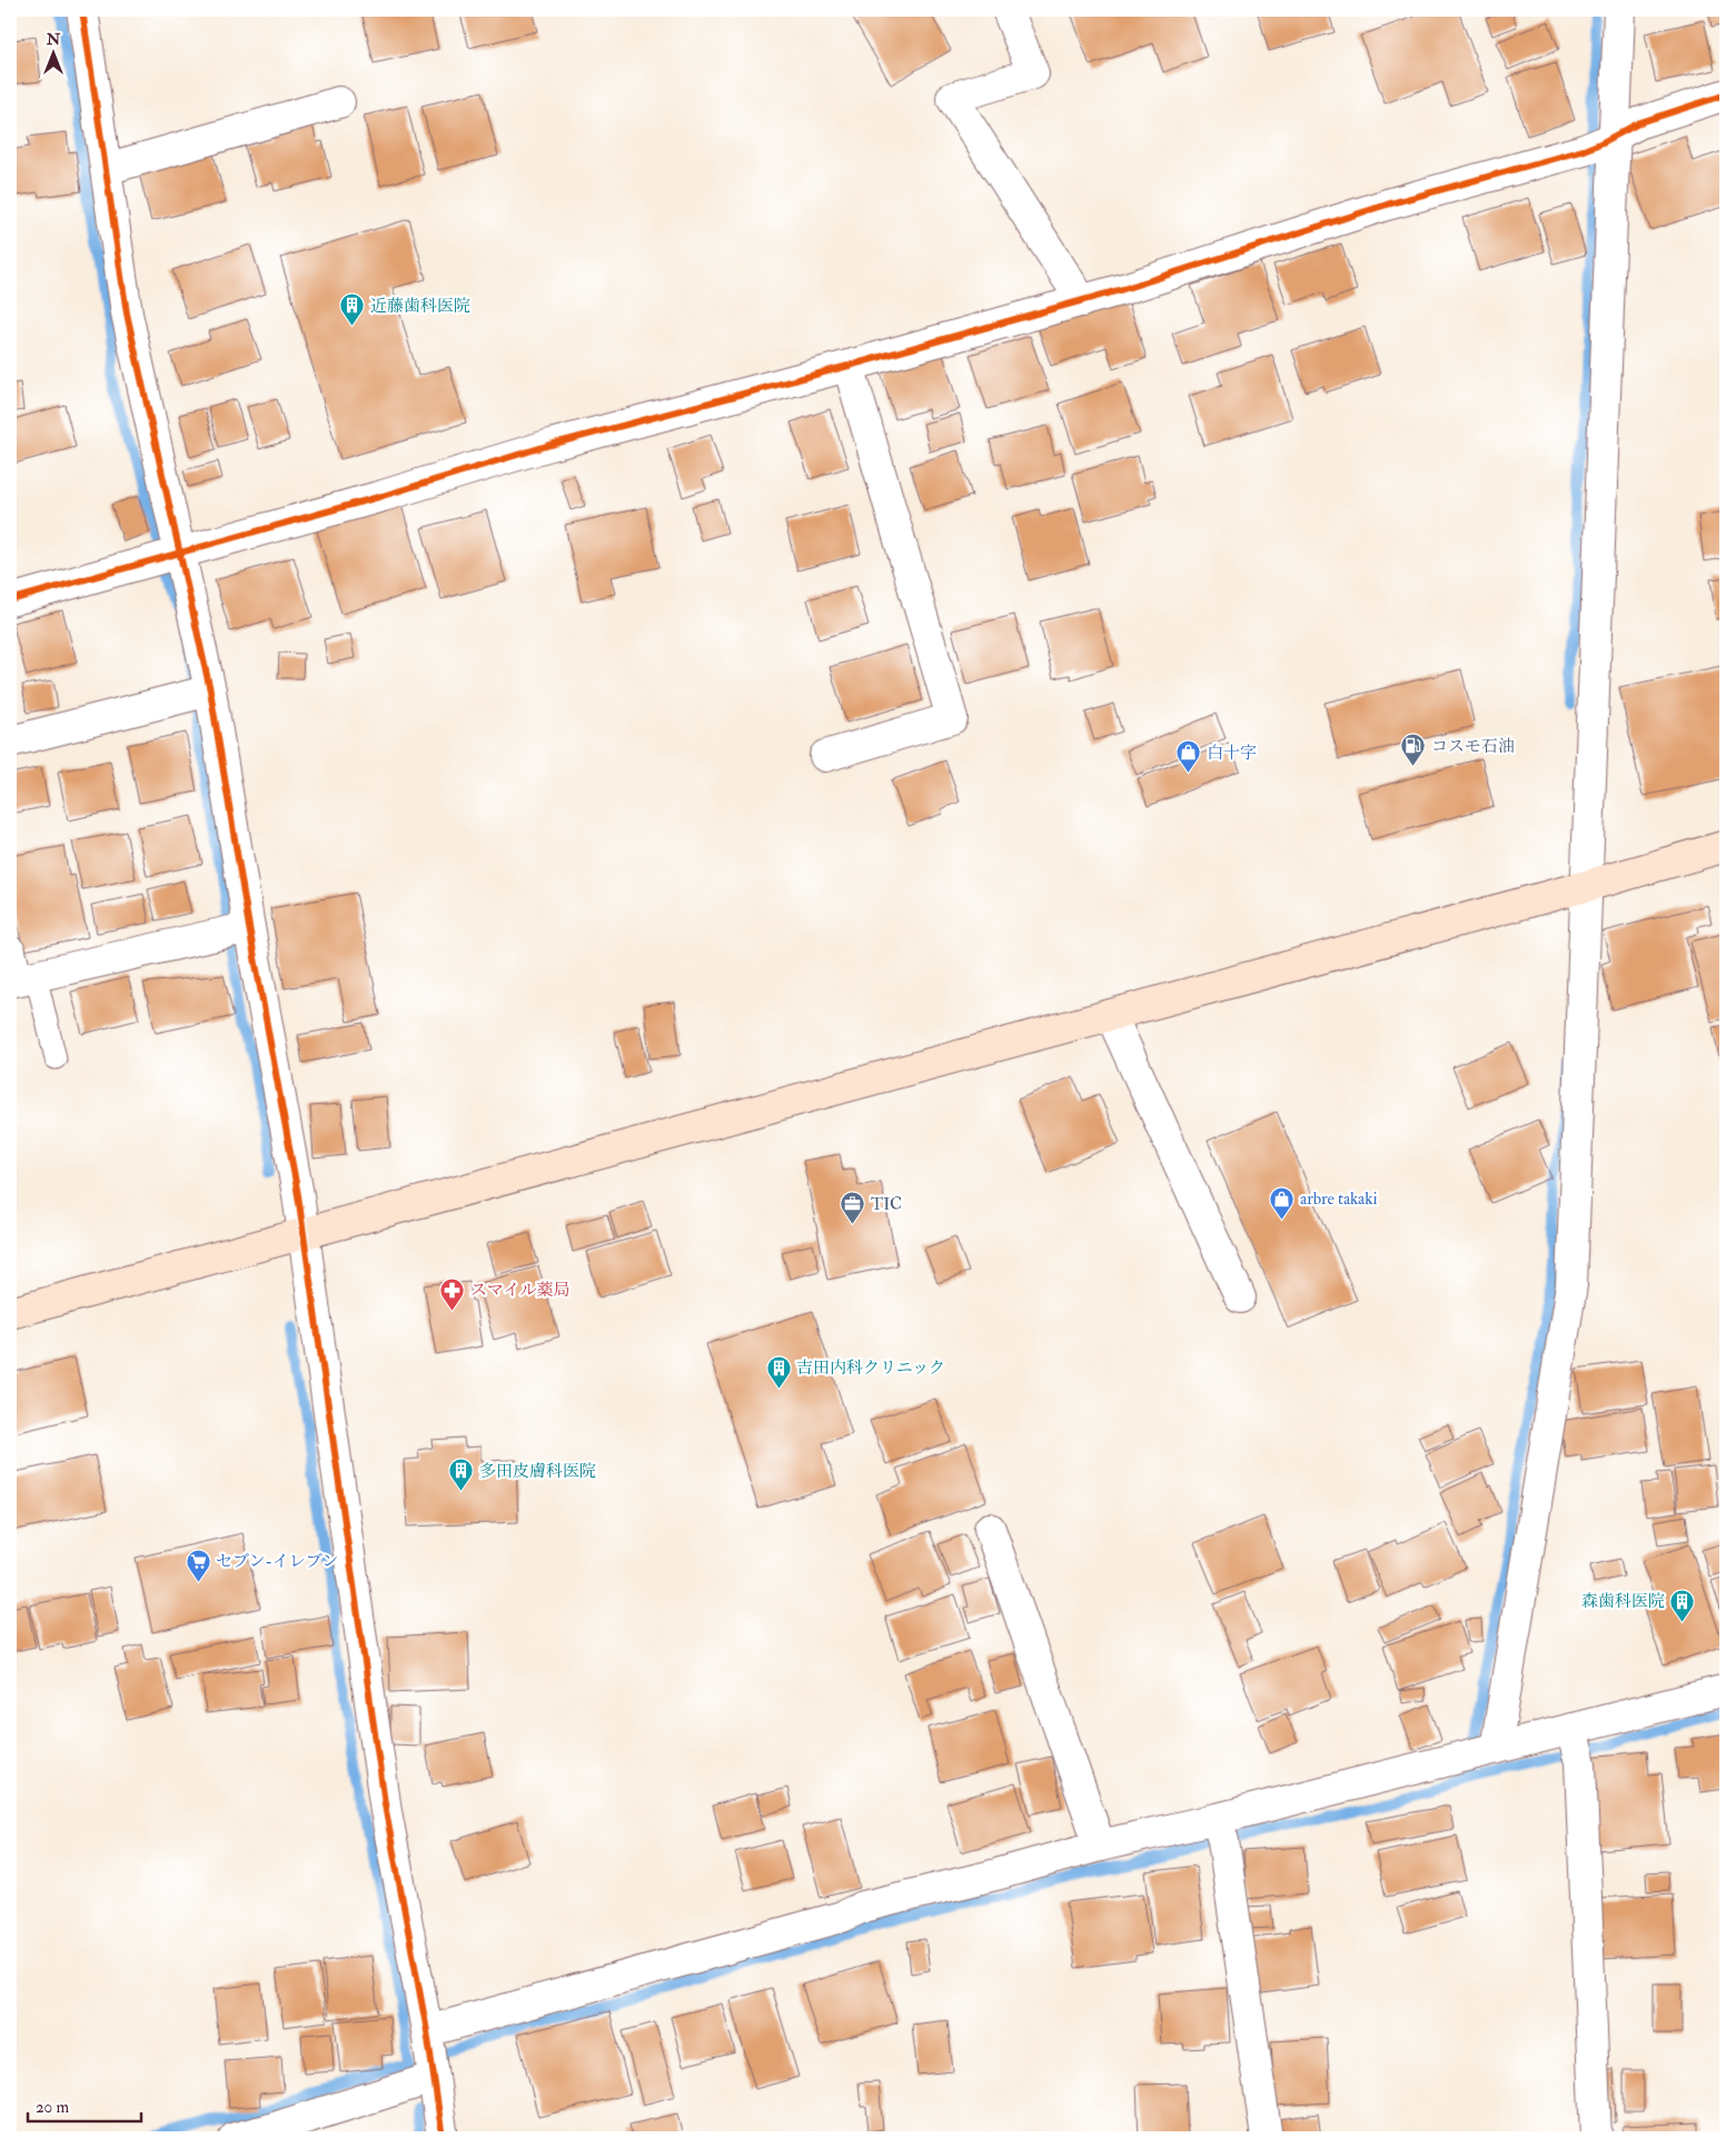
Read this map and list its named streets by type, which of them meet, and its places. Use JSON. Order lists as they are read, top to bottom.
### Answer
{
  "places": {
    "building": [
      "近藤歯科医院",
      "吉田内科クリニック",
      "多田皮膚科医院",
      "森歯科医院"
    ],
    "fuel station": ["コスモ石油"],
    "shop": ["白十字", "arbre takaki"],
    "office": ["TIC"],
    "pharmacy": ["スマイル薬局"],
    "supermarket": ["セブン-イレブン"]
  },
  "scale_bar": "20 m",
  "north": "top"
}
